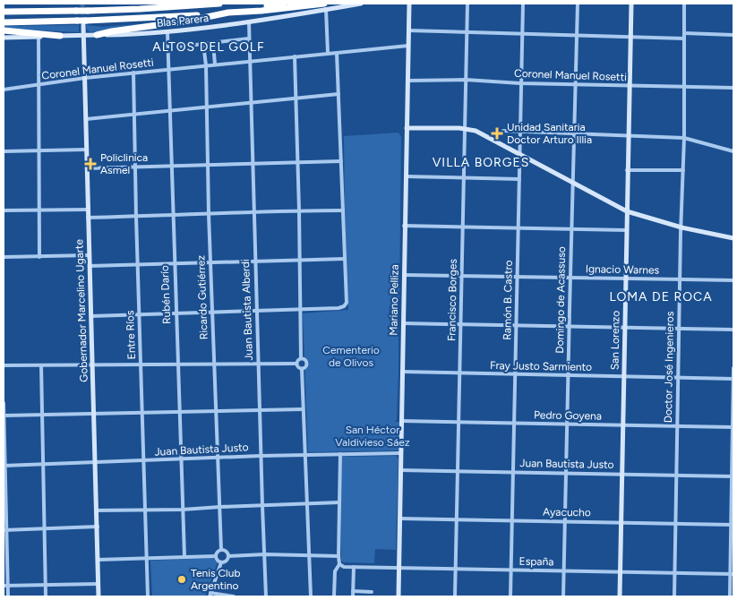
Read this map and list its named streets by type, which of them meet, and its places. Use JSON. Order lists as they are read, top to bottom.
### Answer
{
  "streets": {
    "street": [
      "Blas Parera",
      "Coronel Manuel Rosetti",
      "Ignacio Warnes",
      "Rubén Darío",
      "Ricardo Gutiérrez",
      "Mariano Pelliza",
      "Francisco Borges",
      "Ramón B. Castro",
      "Domingo de Acassuso",
      "Juan Bautista Alberdi",
      "Gobernador Marcelino Ugarte",
      "Entre Ríos",
      "San Lorenzo",
      "Fray Justo Sarmiento",
      "Doctor José Ingenieros",
      "Pedro Goyena",
      "Juan Bautista Justo",
      "Ayacucho",
      "España"
    ]
  },
  "crossings": [
    ["Blas Parera", "Rubén Darío"],
    ["Blas Parera", "Juan Bautista Alberdi"],
    ["Blas Parera", "Gobernador Marcelino Ugarte"],
    ["Coronel Manuel Rosetti", "Rubén Darío"],
    ["Coronel Manuel Rosetti", "Ricardo Gutiérrez"],
    ["Coronel Manuel Rosetti", "Mariano Pelliza"],
    ["Coronel Manuel Rosetti", "Francisco Borges"],
    ["Coronel Manuel Rosetti", "Ramón B. Castro"],
    ["Coronel Manuel Rosetti", "Domingo de Acassuso"],
    ["Coronel Manuel Rosetti", "Juan Bautista Alberdi"],
    ["Coronel Manuel Rosetti", "Gobernador Marcelino Ugarte"],
    ["Coronel Manuel Rosetti", "Entre Ríos"],
    ["Coronel Manuel Rosetti", "San Lorenzo"],
    ["Coronel Manuel Rosetti", "Doctor José Ingenieros"],
    ["Ignacio Warnes", "Mariano Pelliza"],
    ["Ignacio Warnes", "Francisco Borges"],
    ["Ignacio Warnes", "Ramón B. Castro"],
    ["Ignacio Warnes", "Domingo de Acassuso"],
    ["Ignacio Warnes", "San Lorenzo"],
    ["Ignacio Warnes", "Doctor José Ingenieros"],
    ["Rubén Darío", "Juan Bautista Justo"],
    ["Ricardo Gutiérrez", "Juan Bautista Justo"],
    ["Mariano Pelliza", "Fray Justo Sarmiento"],
    ["Mariano Pelliza", "Pedro Goyena"],
    ["Mariano Pelliza", "Juan Bautista Justo"],
    ["Mariano Pelliza", "Ayacucho"],
    ["Mariano Pelliza", "España"],
    ["Francisco Borges", "Fray Justo Sarmiento"],
    ["Francisco Borges", "Pedro Goyena"],
    ["Francisco Borges", "Juan Bautista Justo"],
    ["Francisco Borges", "Ayacucho"],
    ["Francisco Borges", "España"],
    ["Ramón B. Castro", "Fray Justo Sarmiento"],
    ["Ramón B. Castro", "Pedro Goyena"],
    ["Ramón B. Castro", "Juan Bautista Justo"],
    ["Ramón B. Castro", "Ayacucho"],
    ["Ramón B. Castro", "España"],
    ["Domingo de Acassuso", "Fray Justo Sarmiento"],
    ["Domingo de Acassuso", "Pedro Goyena"],
    ["Domingo de Acassuso", "Juan Bautista Justo"],
    ["Domingo de Acassuso", "Ayacucho"],
    ["Domingo de Acassuso", "España"],
    ["Juan Bautista Alberdi", "Juan Bautista Justo"],
    ["Gobernador Marcelino Ugarte", "Juan Bautista Justo"],
    ["Entre Ríos", "Juan Bautista Justo"],
    ["San Lorenzo", "Fray Justo Sarmiento"],
    ["San Lorenzo", "Pedro Goyena"],
    ["San Lorenzo", "Juan Bautista Justo"],
    ["San Lorenzo", "Ayacucho"],
    ["San Lorenzo", "España"],
    ["Fray Justo Sarmiento", "Doctor José Ingenieros"],
    ["Doctor José Ingenieros", "Pedro Goyena"],
    ["Doctor José Ingenieros", "Juan Bautista Justo"],
    ["Doctor José Ingenieros", "Ayacucho"],
    ["Doctor José Ingenieros", "España"]
  ],
  "districts": ["ALTOS DEL GOLF", "VILLA BORGES", "LOMA DE ROCA"],
  "parks": ["Cementerio de Olivos", "San Héctor Valdivieso Sáez"],
  "places": {
    "health": ["Unidad Sanitaria Doctor Arturo Illia", "Policlinica Asmel"],
    "other": ["Tenis Club Argentino"]
  }
}
